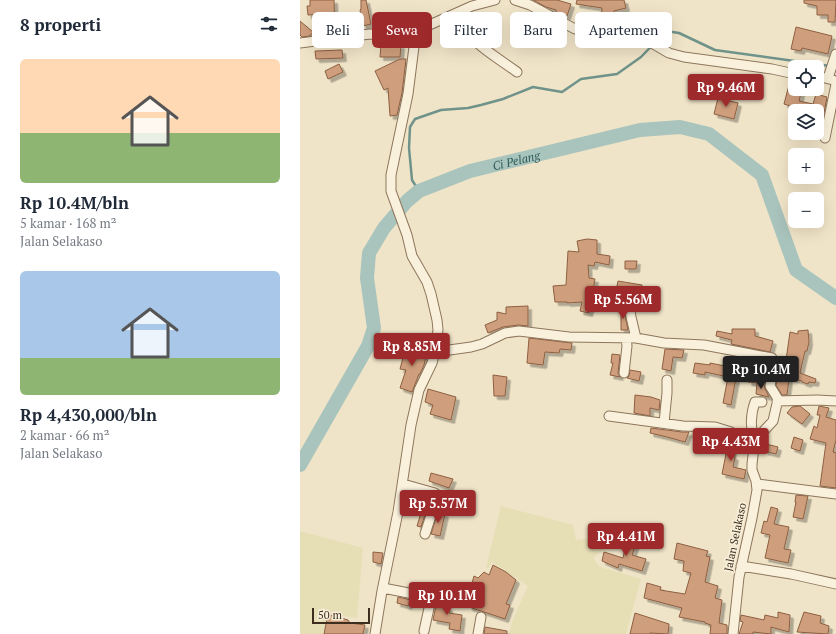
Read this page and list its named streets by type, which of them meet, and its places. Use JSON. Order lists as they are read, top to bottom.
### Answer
{
  "streets": {
    "street": ["Jalan Selakaso"]
  },
  "water": ["Ci Pelang"],
  "scale_bar": "50 m",
  "page": {
    "heading": "8 properti",
    "chip": [
      "Beli",
      "Sewa",
      "Filter",
      "Baru",
      "Apartemen"
    ],
    "list": [
      {
        "name": "Rp 10.4M/bln",
        "note": "5 kamar · 168 m² · Jalan Selakaso"
      },
      {
        "name": "Rp 4,430,000/bln",
        "note": "2 kamar · 66 m² · Jalan Selakaso"
      }
    ],
    "map_buttons": ["+", "−"],
    "price": [
      "Rp 9.46M",
      "Rp 5.56M",
      "Rp 8.85M",
      "Rp 10.4M",
      "Rp 4.43M",
      "Rp 5.57M",
      "Rp 4.41M",
      "Rp 10.1M"
    ],
    "scale": "50 m"
  }
}
